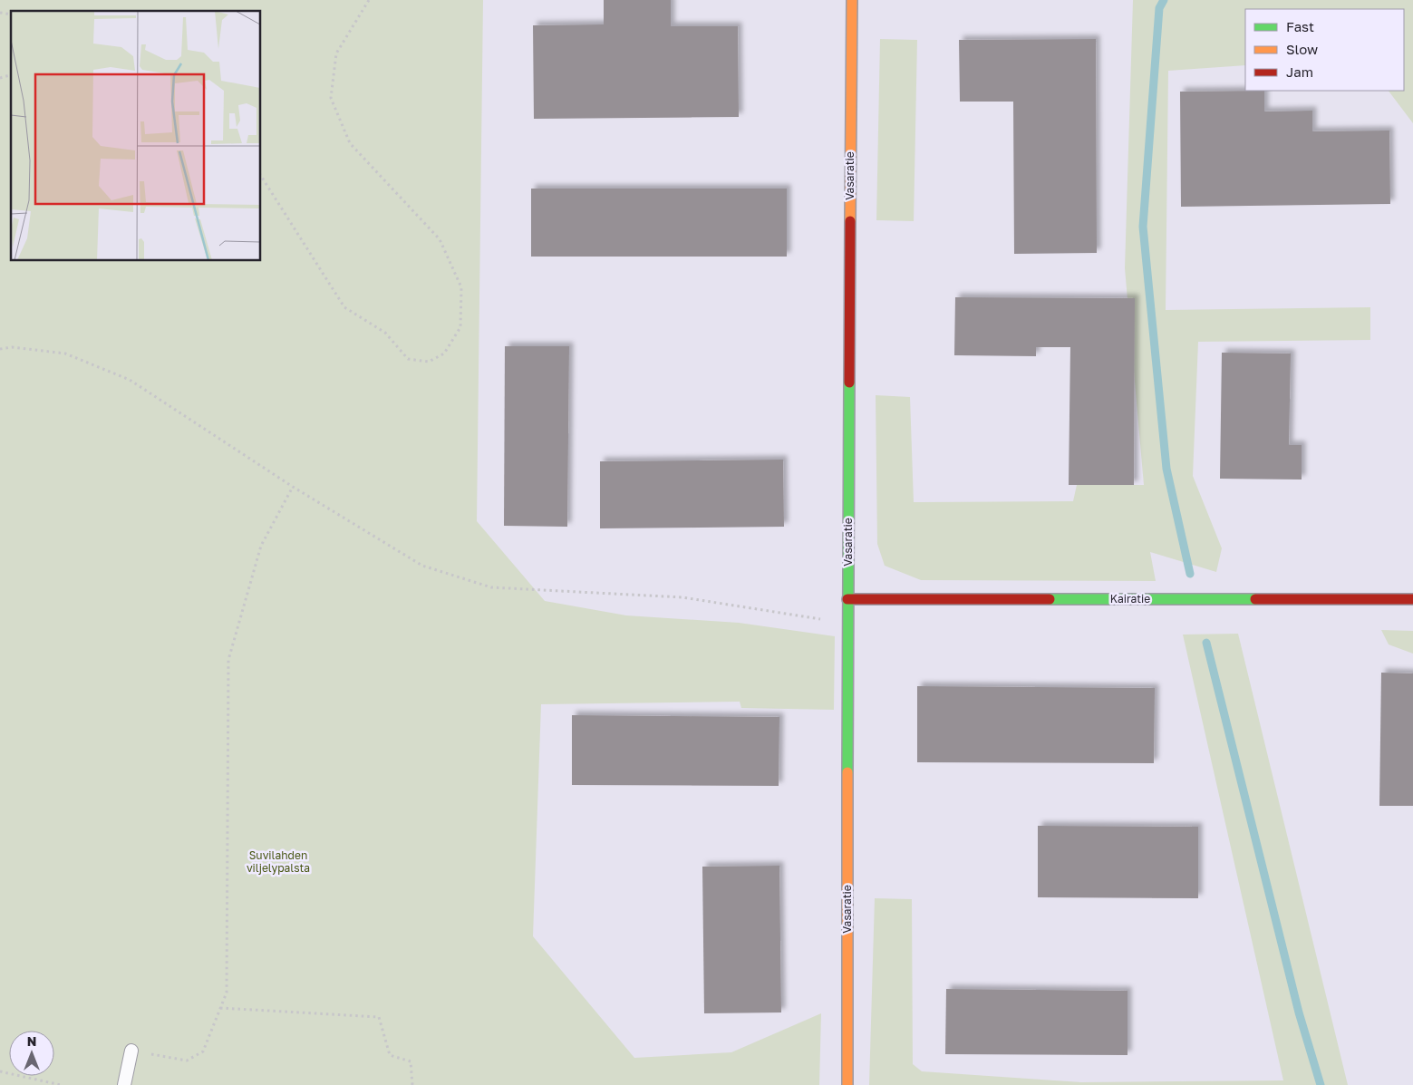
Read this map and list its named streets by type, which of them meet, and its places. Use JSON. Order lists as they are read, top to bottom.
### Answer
{
  "streets": {
    "street": ["Vasaratie", "Kairatie"]
  },
  "crossings": [
    ["Vasaratie", "Kairatie"]
  ],
  "parks": ["Suvilahden viljelypalsta"],
  "legend": ["Fast", "Slow", "Jam"],
  "north": "top"
}
